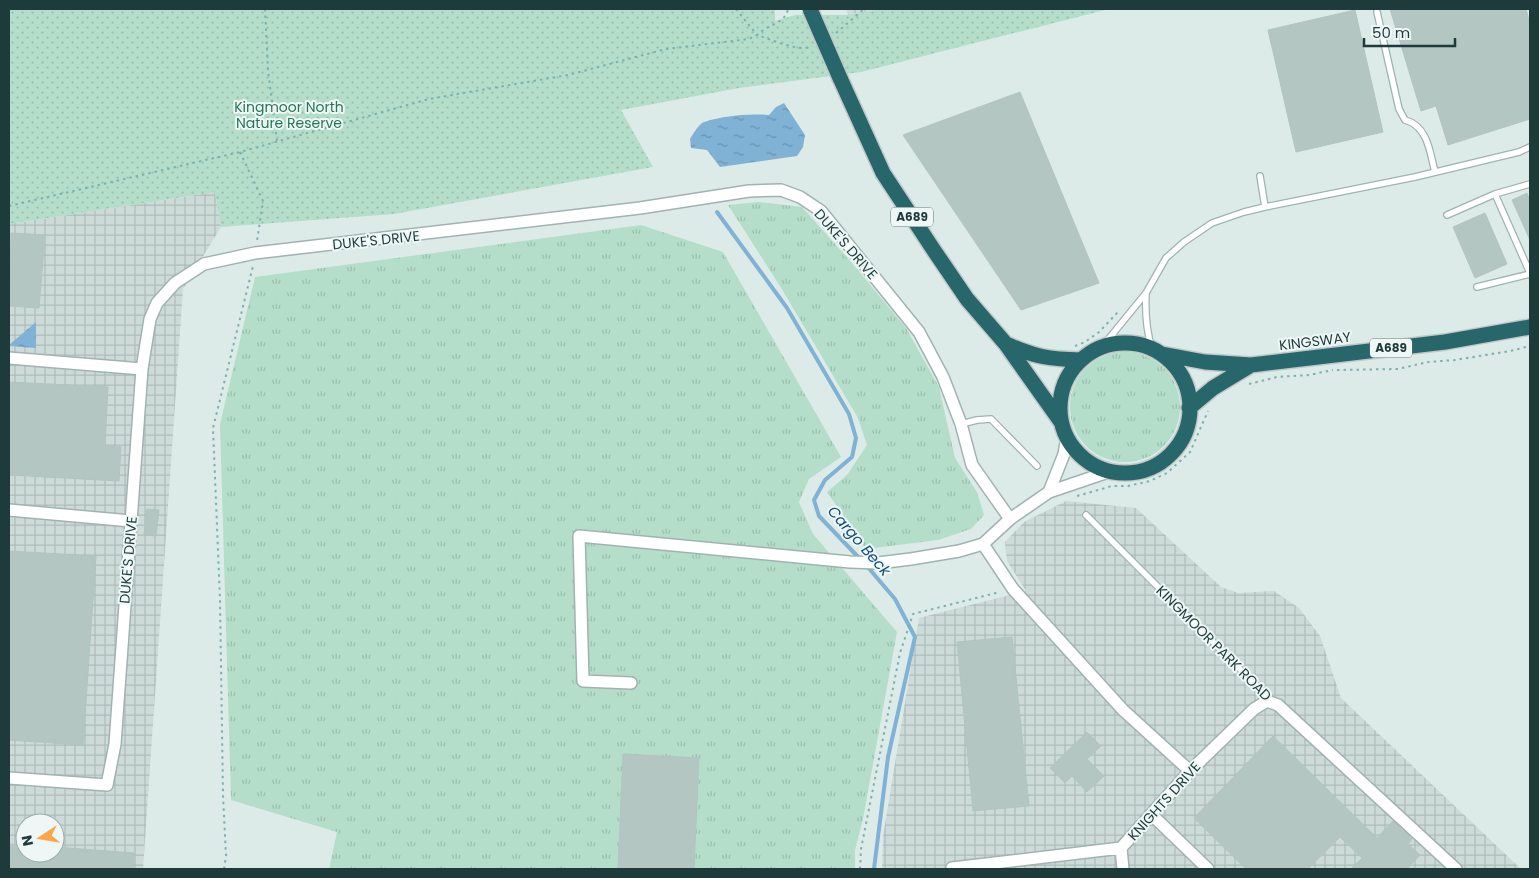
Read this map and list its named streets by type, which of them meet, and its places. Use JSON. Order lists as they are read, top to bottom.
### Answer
{
  "streets": {
    "highway": ["A689", "KINGSWAY"],
    "street": ["DUKE'S DRIVE", "KINGMOOR PARK ROAD", "KNIGHTS DRIVE"]
  },
  "crossings": [
    ["A689", "KINGSWAY"],
    ["KINGMOOR PARK ROAD", "KNIGHTS DRIVE"]
  ],
  "water": ["Cargo Beck"],
  "parks": ["Kingmoor North Nature Reserve"],
  "scale_bar": "50 m",
  "north": "left"
}
